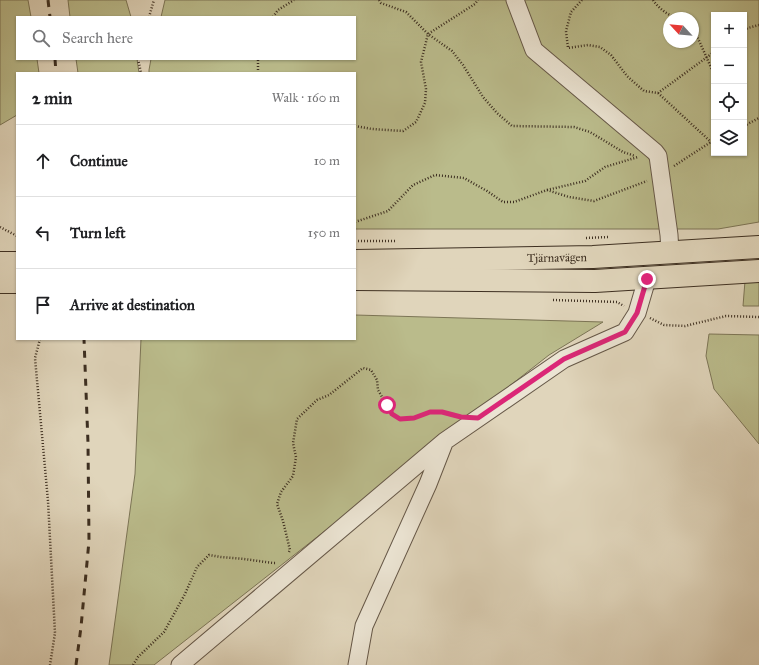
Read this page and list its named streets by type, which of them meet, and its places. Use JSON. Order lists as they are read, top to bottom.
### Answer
{
  "streets": {
    "highway": ["Tjärnavägen"]
  },
  "north": "top left",
  "page": {
    "map_buttons": ["+", "−"],
    "search": "Search here",
    "heading": ["2 min", "Walk · 160 m"],
    "list": [
      ["Continue", "10 m"],
      ["Turn left", "150 m"],
      "Arrive at destination"
    ]
  }
}
